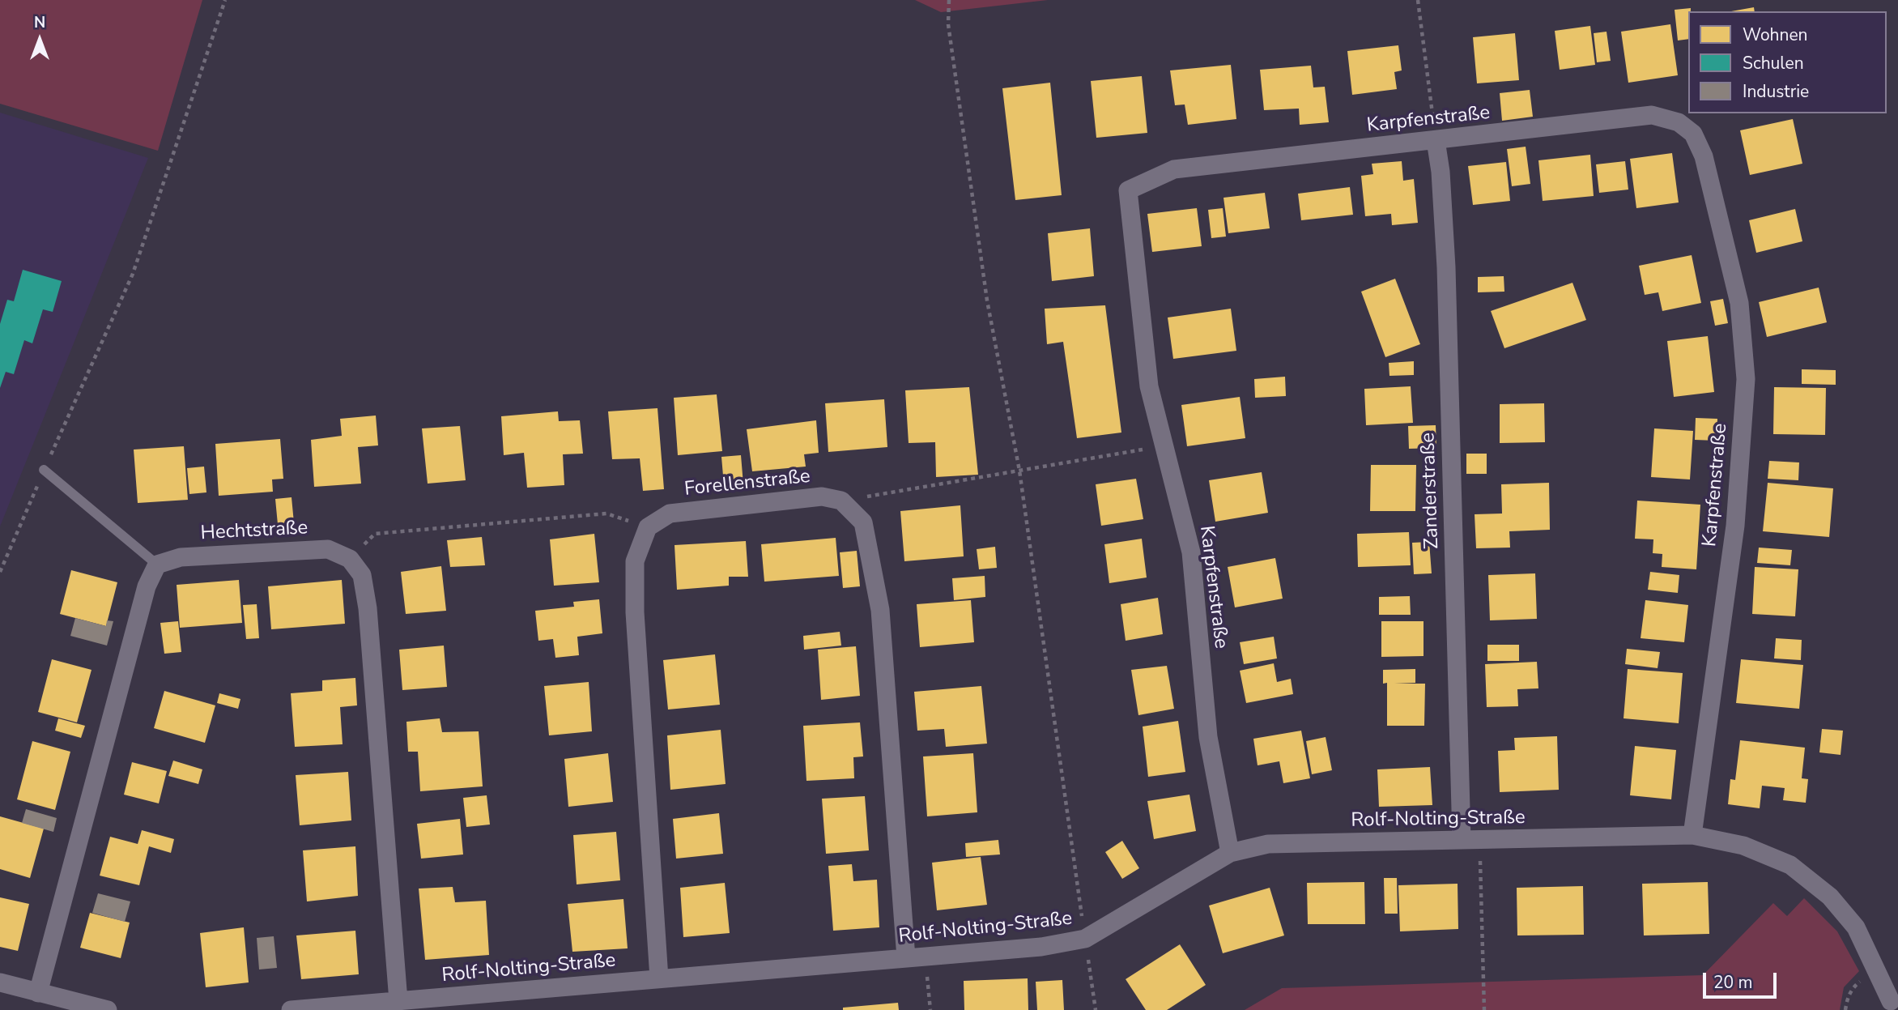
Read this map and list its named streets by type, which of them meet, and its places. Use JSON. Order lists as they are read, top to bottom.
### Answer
{
  "streets": {
    "street": [
      "Karpfenstraße",
      "Forellenstraße",
      "Zanderstraße",
      "Hechtstraße",
      "Rolf-Nolting-Straße"
    ]
  },
  "crossings": [
    ["Karpfenstraße", "Zanderstraße"],
    ["Karpfenstraße", "Rolf-Nolting-Straße"],
    ["Zanderstraße", "Rolf-Nolting-Straße"]
  ],
  "legend": ["Wohnen", "Schulen", "Industrie"],
  "scale_bar": "20 m",
  "north": "top"
}
